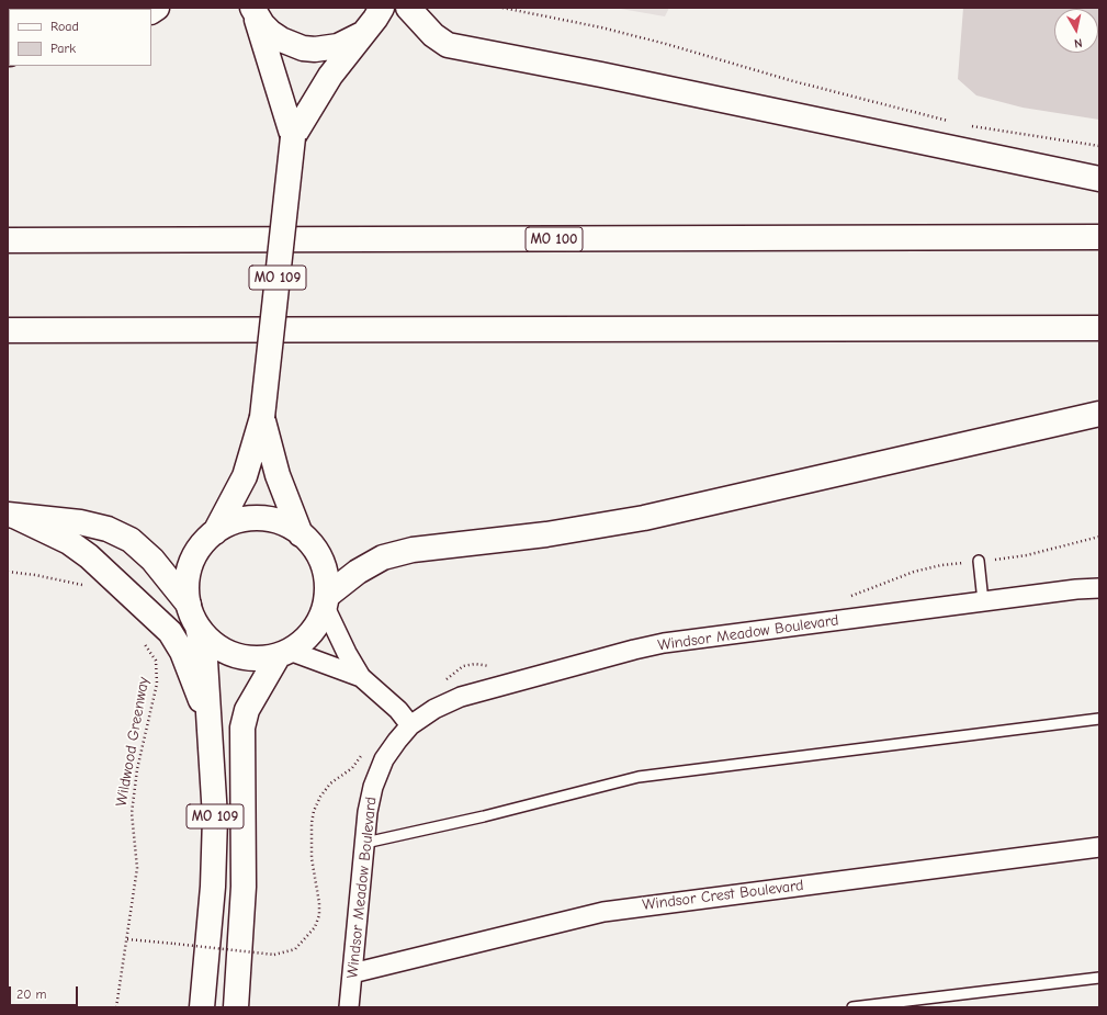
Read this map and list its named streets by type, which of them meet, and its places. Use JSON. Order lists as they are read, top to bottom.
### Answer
{
  "streets": {
    "main road": ["MO 100", "MO 109"],
    "street": ["Windsor Meadow Boulevard", "Windsor Crest Boulevard"],
    "path": ["Wildwood Greenway"]
  },
  "crossings": [
    ["Windsor Meadow Boulevard", "Windsor Crest Boulevard"]
  ],
  "legend": ["Road", "Park"],
  "scale_bar": "20 m",
  "north": "bottom"
}
